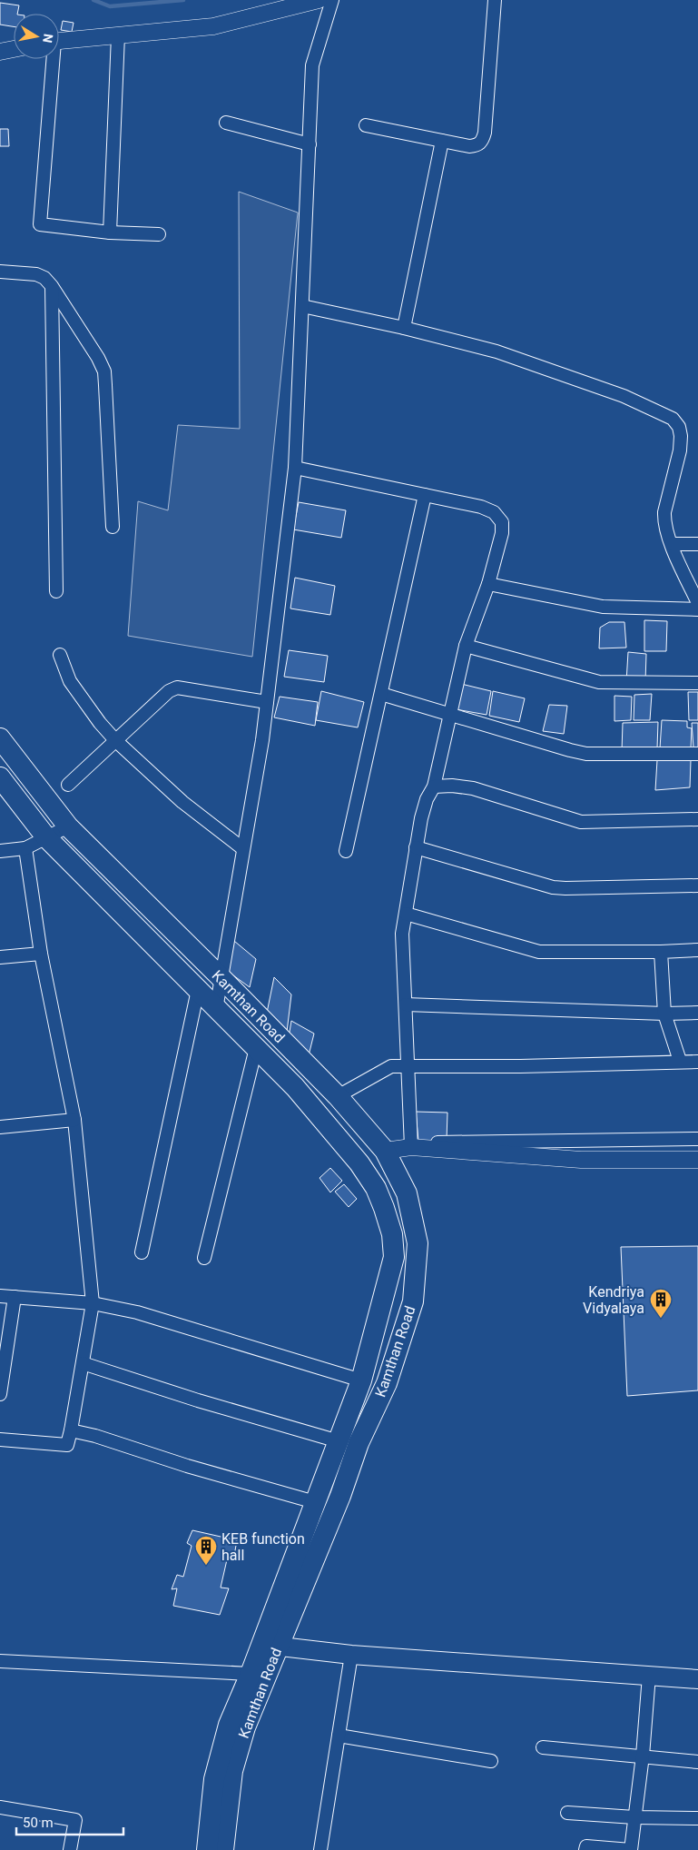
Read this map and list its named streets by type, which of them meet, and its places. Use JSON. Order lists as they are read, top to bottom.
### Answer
{
  "streets": {
    "main road": ["Kamthan Road"]
  },
  "places": {
    "building": ["Kendriya Vidyalaya", "KEB function hall"]
  },
  "scale_bar": "50 m",
  "north": "right"
}
